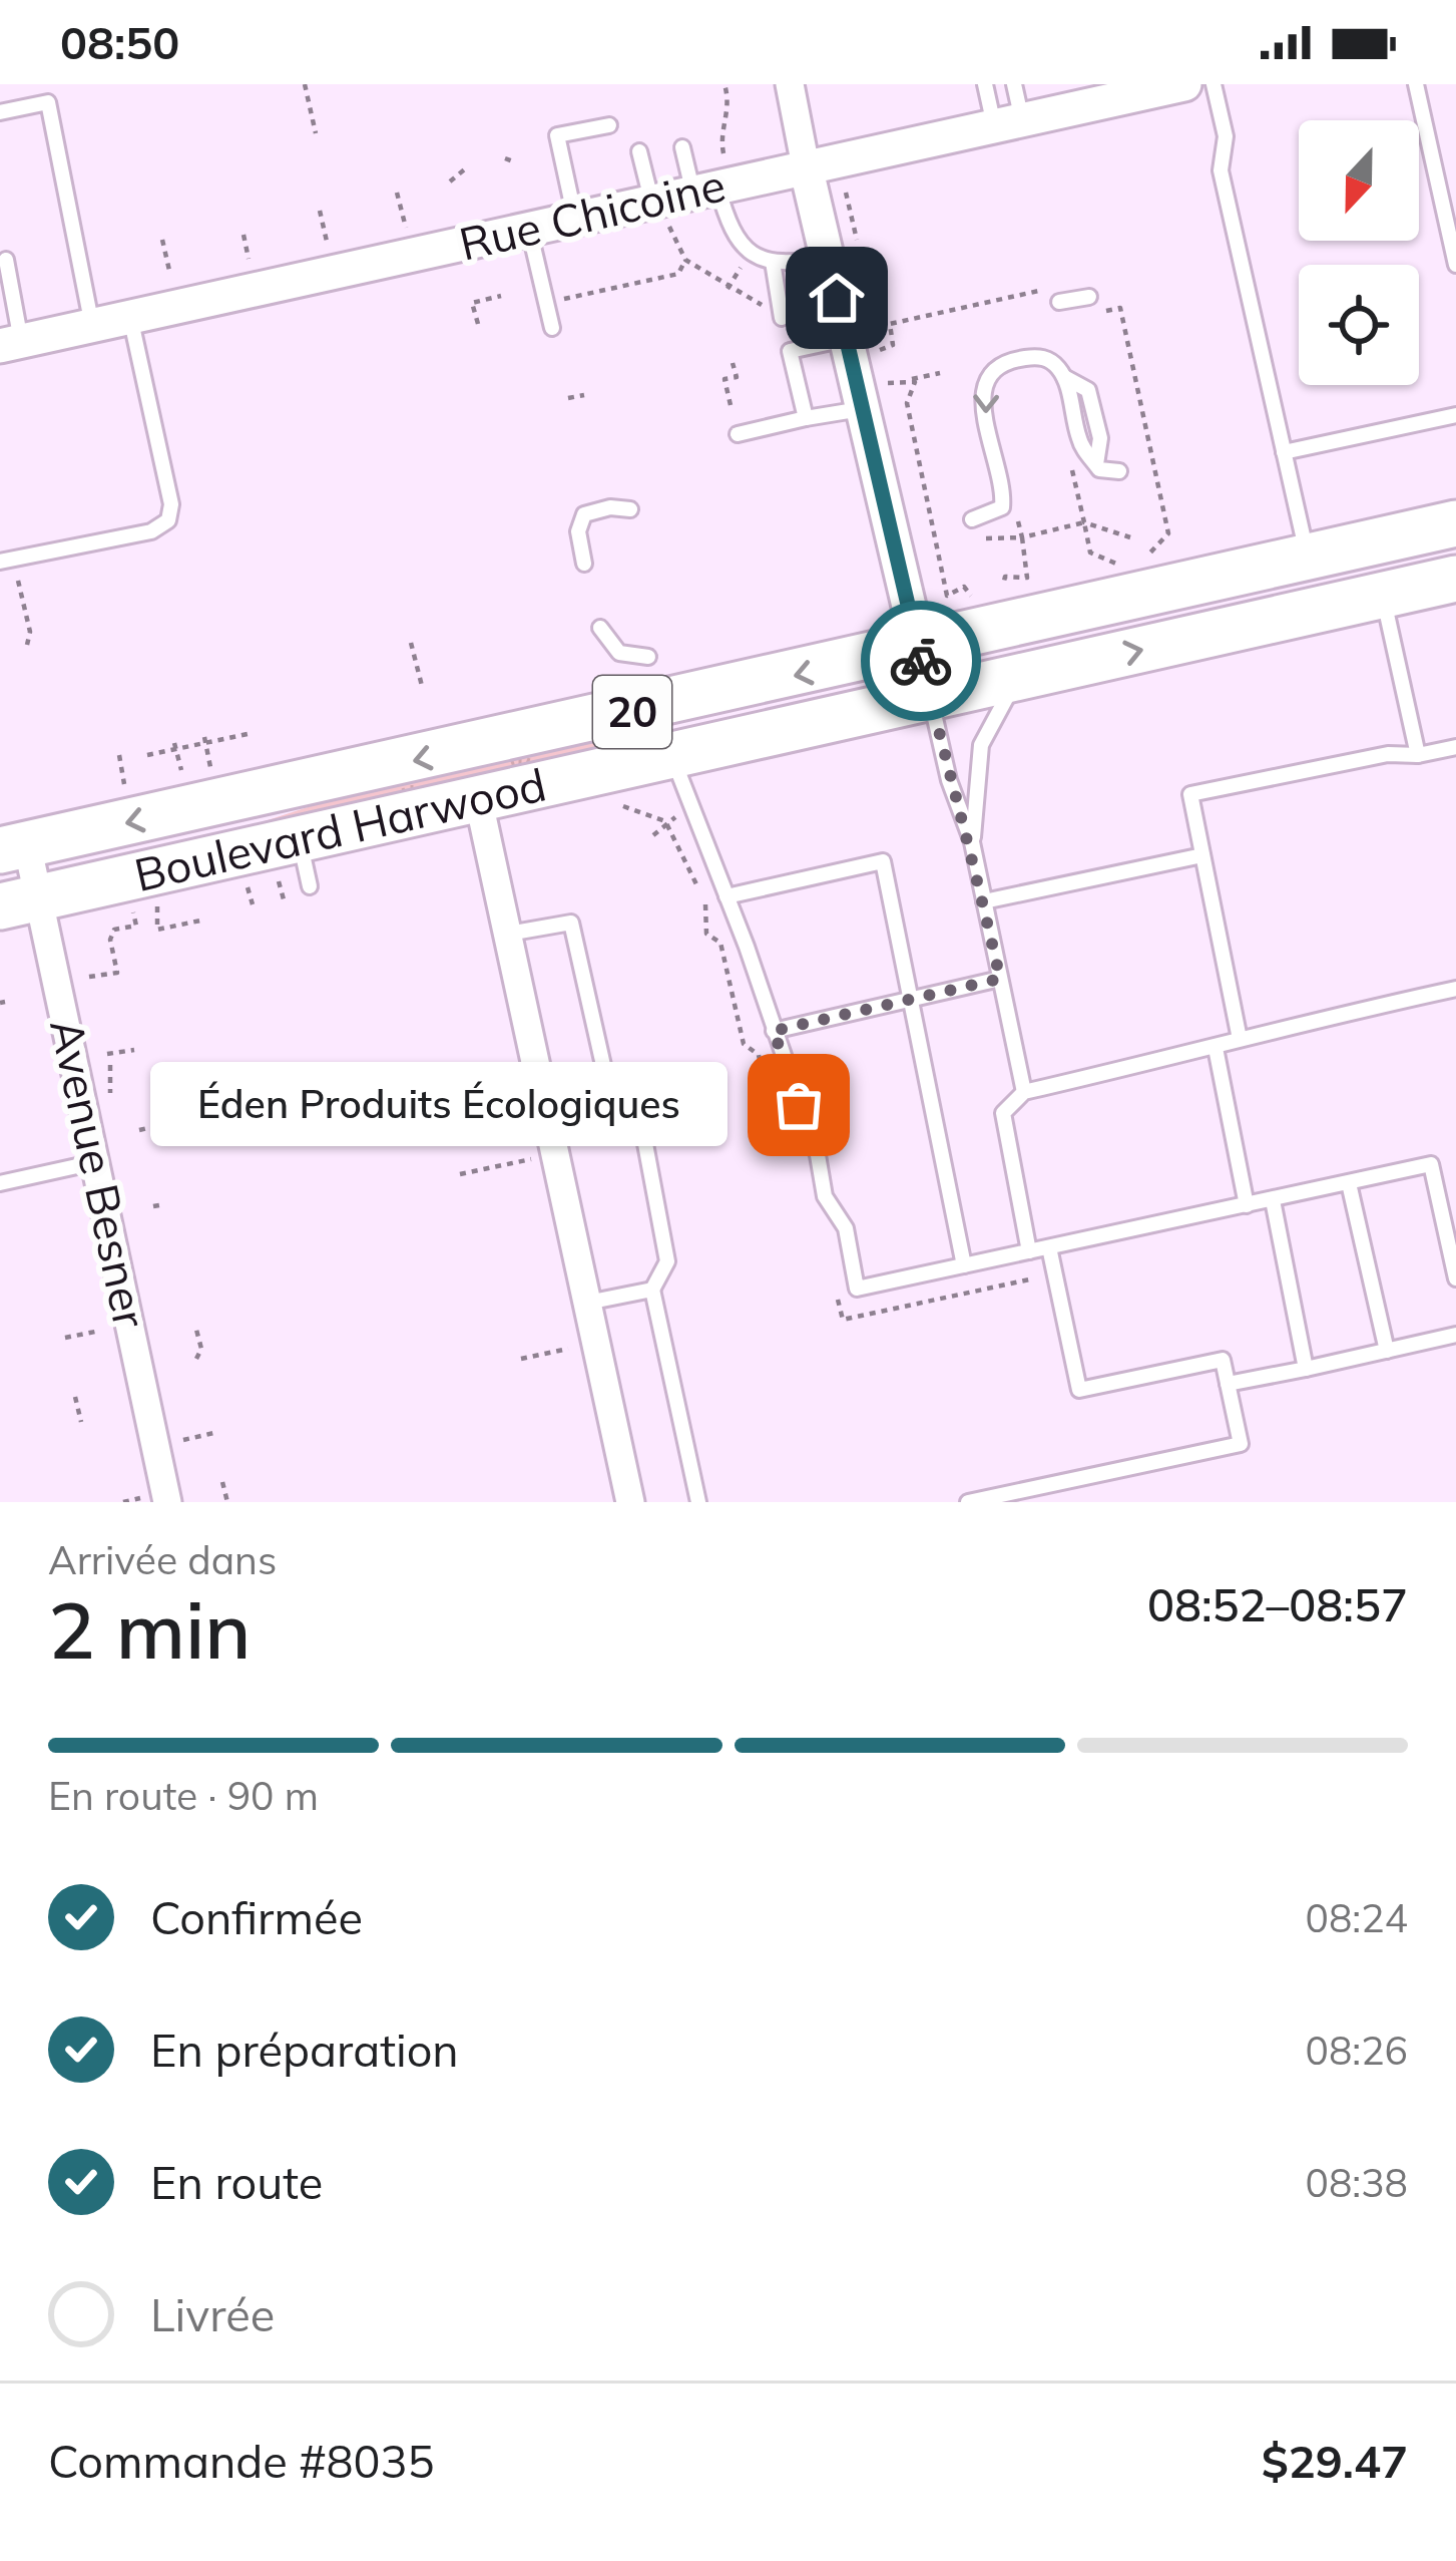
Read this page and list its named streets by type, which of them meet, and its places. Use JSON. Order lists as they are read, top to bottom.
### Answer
{
  "streets": {
    "highway": ["20", "Boulevard Harwood"],
    "street": ["Rue Chicoine", "Avenue Besner"]
  },
  "crossings": [
    ["Boulevard Harwood", "Avenue Besner"]
  ],
  "places": ["Éden Produits Écologiques"],
  "north": "bottom",
  "page": {
    "status": "08:50",
    "bubble": "Éden Produits Écologiques",
    "heading": ["2 min", "Arrivée dans", "08:52–08:57"],
    "panel": ["Commande #8035", "$29.47"],
    "bar": "En route · 90 m",
    "list": [
      ["Confirmée", "08:24"],
      ["En préparation", "08:26"],
      ["En route", "08:38"],
      "Livrée"
    ]
  }
}
